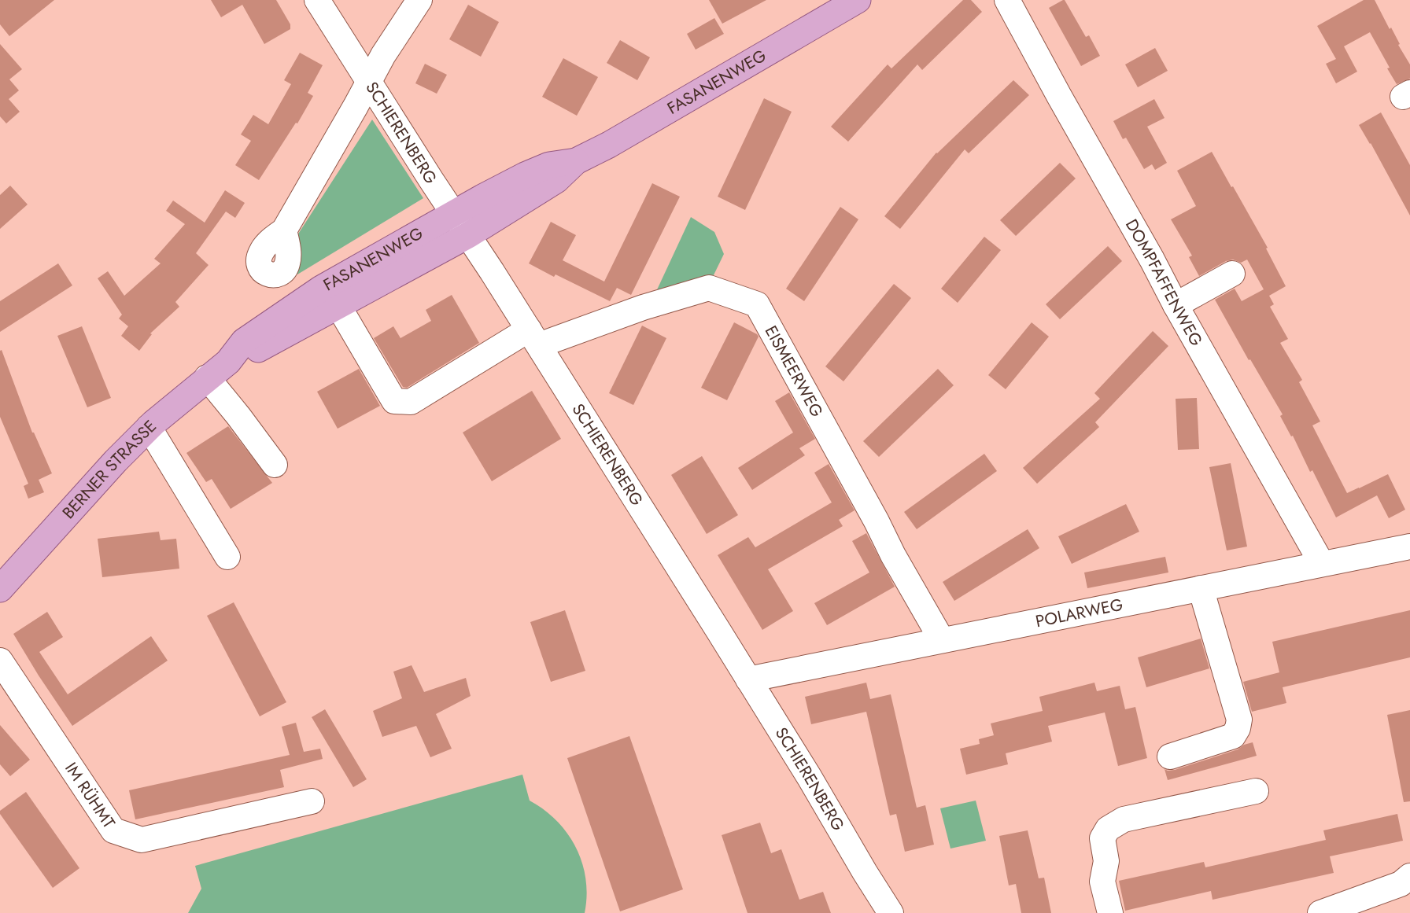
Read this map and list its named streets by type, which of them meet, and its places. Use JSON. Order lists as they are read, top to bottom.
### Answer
{
  "streets": {
    "main road": ["FASANENWEG", "BERNER STRASSE"],
    "street": [
      "SCHIERENBERG",
      "DOMPFAFFENWEG",
      "EISMEERWEG",
      "POLARWEG",
      "IM RÜHMT"
    ]
  },
  "crossings": [
    ["FASANENWEG", "SCHIERENBERG"],
    ["FASANENWEG", "EISMEERWEG"],
    ["FASANENWEG", "BERNER STRASSE"],
    ["SCHIERENBERG", "EISMEERWEG"],
    ["SCHIERENBERG", "POLARWEG"],
    ["DOMPFAFFENWEG", "POLARWEG"],
    ["EISMEERWEG", "POLARWEG"]
  ]
}
